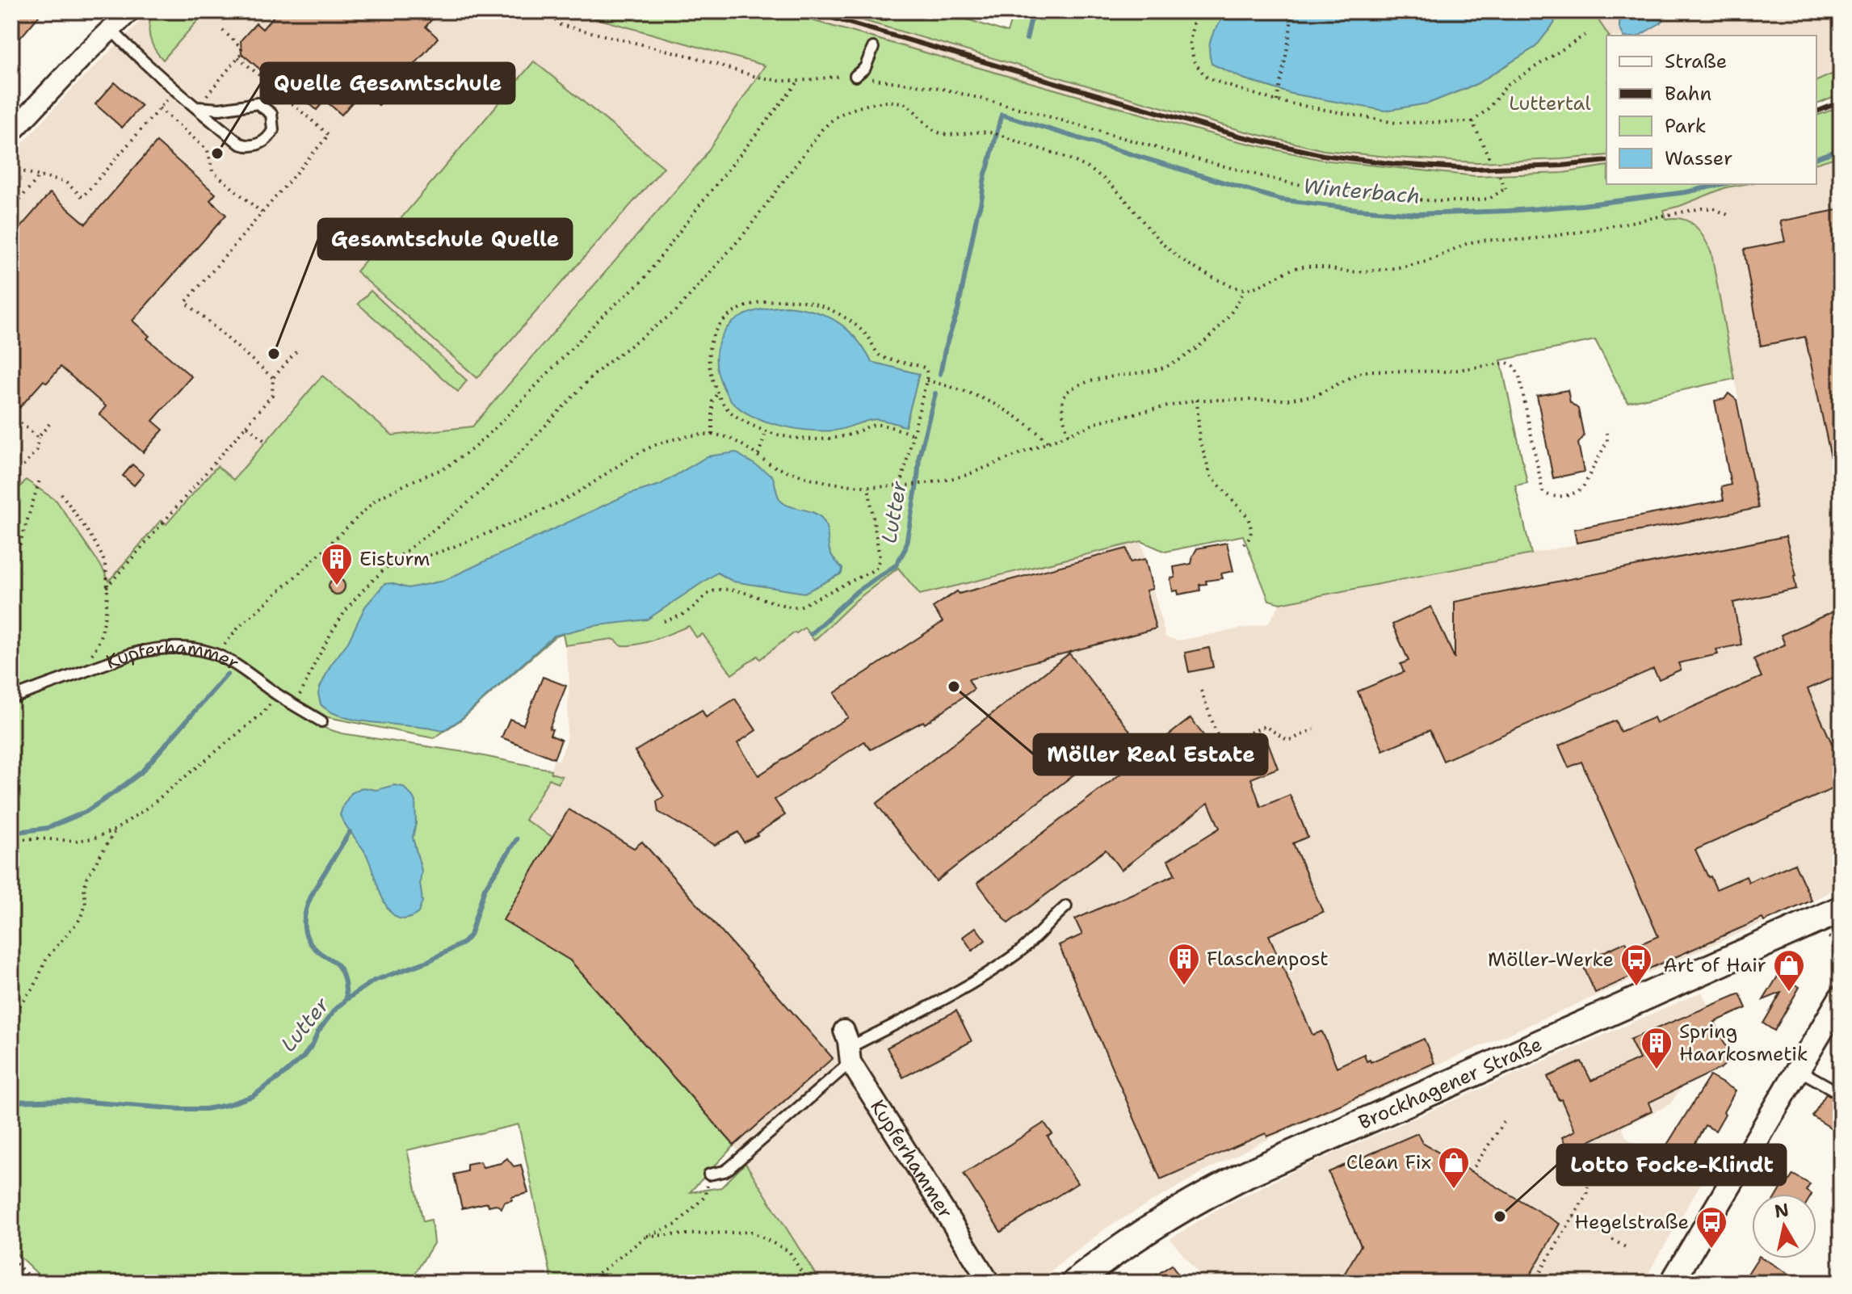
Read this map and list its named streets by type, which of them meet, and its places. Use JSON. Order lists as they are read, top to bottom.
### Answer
{
  "streets": {
    "main road": ["Brockhagener Straße"],
    "street": ["Kupferhammer"]
  },
  "water": ["Winterbach", "Lutter"],
  "parks": ["Luttertal"],
  "places": {
    "other": [
      "Quelle Gesamtschule",
      "Gesamtschule Quelle",
      "Möller Real Estate",
      "Lotto Focke-Klindt"
    ],
    "building": ["Eisturm", "Flaschenpost", "Spring Haarkosmetik"],
    "bus stop": ["Möller-Werke", "Hegelstraße"],
    "shop": ["Art of Hair", "Clean Fix"]
  },
  "legend": [
    "Straße",
    "Bahn",
    "Park",
    "Wasser"
  ],
  "north": "top"
}
